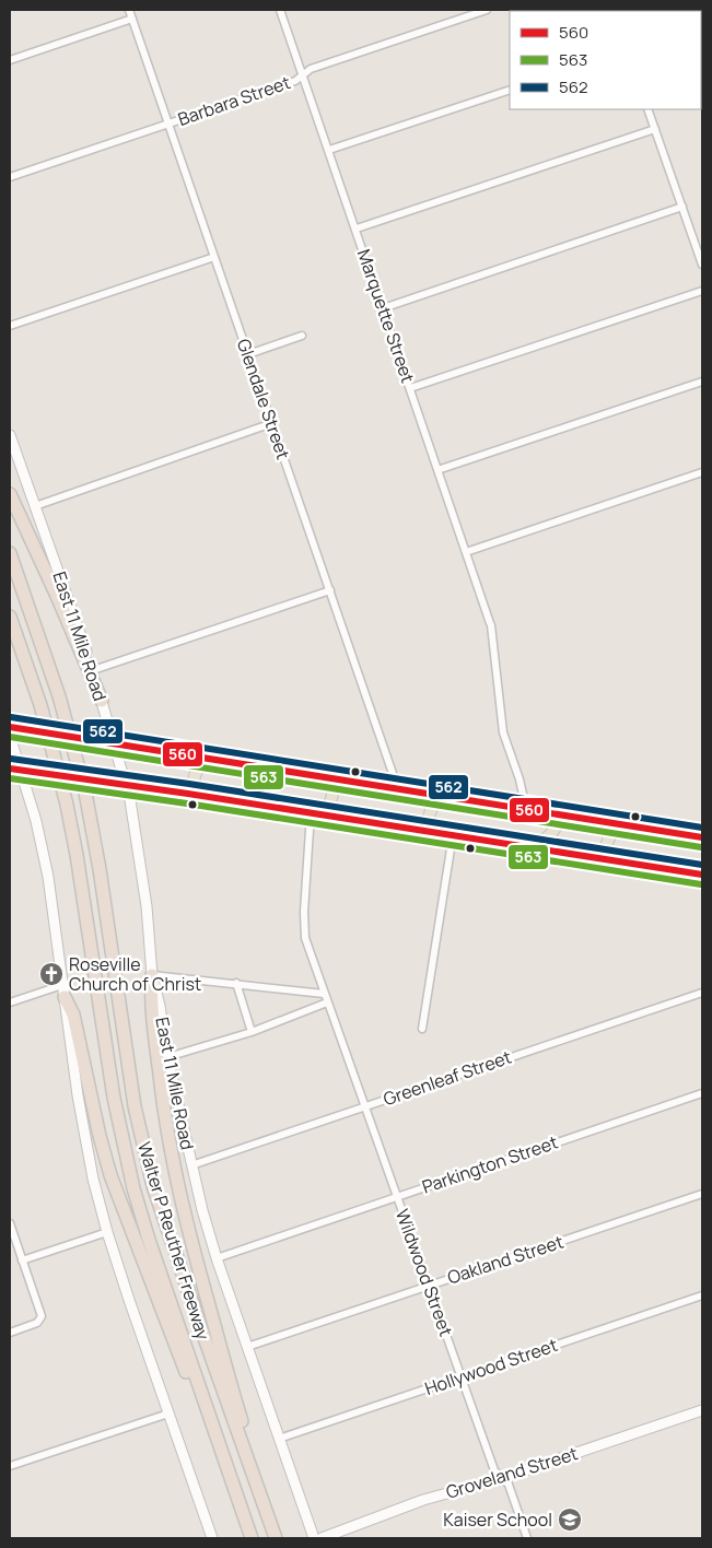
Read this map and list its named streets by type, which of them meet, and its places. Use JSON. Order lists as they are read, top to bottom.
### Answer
{
  "streets": {
    "highway": ["Walter P Reuther Freeway"],
    "main road": ["East 11 Mile Road", "Groveland Street"],
    "street": [
      "Barbara Street",
      "Marquette Street",
      "Glendale Street",
      "Greenleaf Street",
      "Parkington Street",
      "Oakland Street",
      "Wildwood Street",
      "Hollywood Street"
    ]
  },
  "crossings": [
    ["Barbara Street", "Marquette Street"],
    ["Barbara Street", "Glendale Street"],
    ["East 11 Mile Road", "Greenleaf Street"],
    ["East 11 Mile Road", "Parkington Street"],
    ["East 11 Mile Road", "Oakland Street"],
    ["East 11 Mile Road", "Hollywood Street"],
    ["Greenleaf Street", "Wildwood Street"],
    ["Parkington Street", "Wildwood Street"],
    ["Oakland Street", "Wildwood Street"],
    ["Wildwood Street", "Hollywood Street"],
    ["Wildwood Street", "Groveland Street"]
  ],
  "places": {
    "church": ["Roseville Church of Christ"],
    "school or university": ["Kaiser School"]
  },
  "lines": ["transit line 562", "transit line 560", "transit line 563"],
  "legend": ["560", "563", "562"]
}
